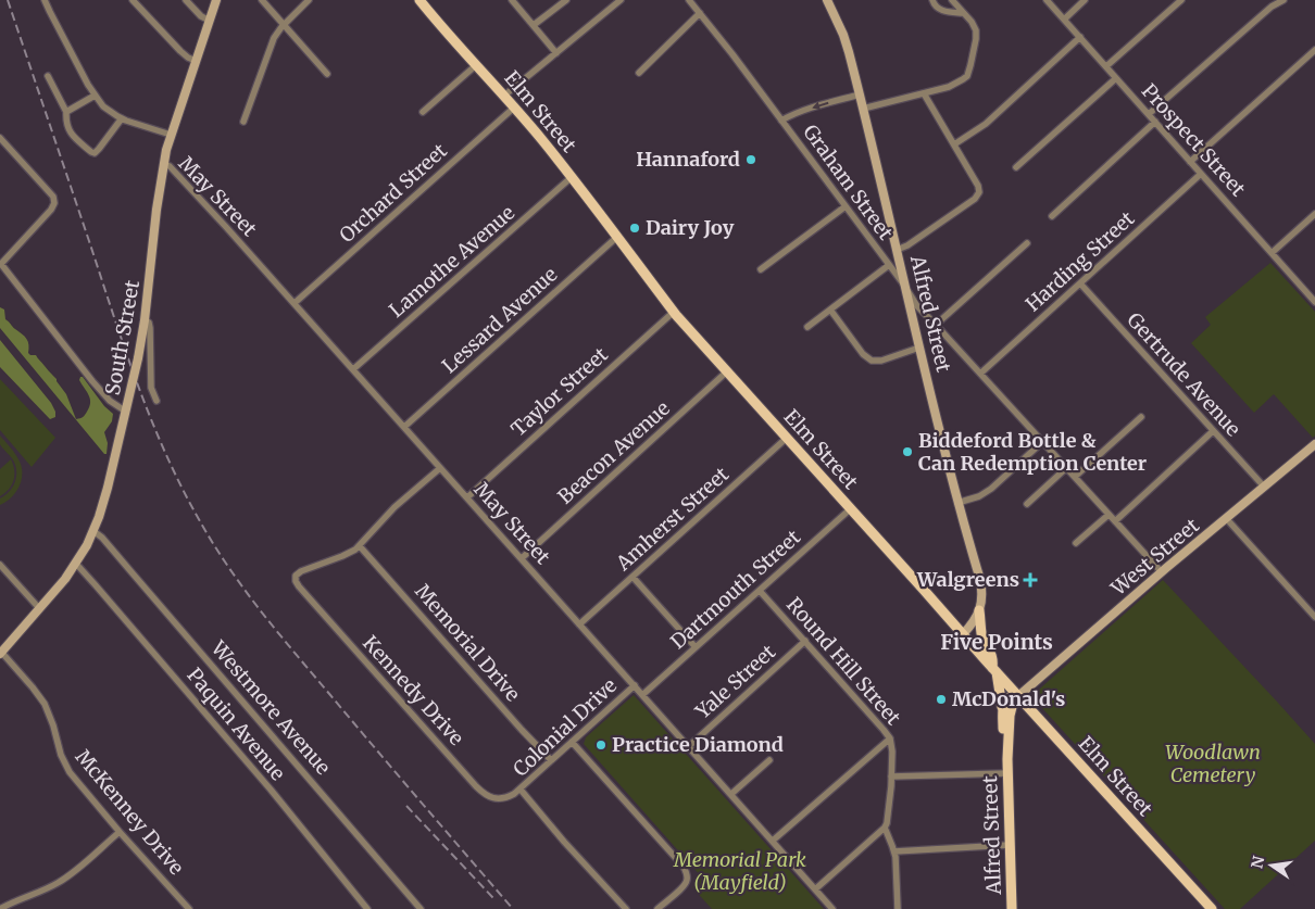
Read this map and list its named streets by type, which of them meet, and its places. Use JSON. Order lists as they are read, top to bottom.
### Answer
{
  "streets": {
    "main road": ["Elm Street", "Alfred Street"],
    "street": [
      "Prospect Street",
      "Graham Street",
      "Orchard Street",
      "May Street",
      "Lamothe Avenue",
      "Harding Street",
      "Lessard Avenue",
      "South Street",
      "Gertrude Avenue",
      "Taylor Street",
      "Beacon Avenue",
      "Amherst Street",
      "West Street",
      "Dartmouth Street",
      "Memorial Drive",
      "Round Hill Street",
      "Yale Street",
      "Kennedy Drive",
      "Westmore Avenue",
      "Paquin Avenue",
      "Colonial Drive",
      "McKenney Drive"
    ]
  },
  "crossings": [
    ["Elm Street", "Orchard Street"],
    ["Elm Street", "Lamothe Avenue"],
    ["Elm Street", "Alfred Street"],
    ["Elm Street", "Lessard Avenue"],
    ["Elm Street", "Taylor Street"],
    ["Elm Street", "Beacon Avenue"],
    ["Elm Street", "Amherst Street"],
    ["Elm Street", "West Street"],
    ["Elm Street", "Dartmouth Street"],
    ["Prospect Street", "Harding Street"],
    ["Graham Street", "Harding Street"],
    ["Graham Street", "Alfred Street"],
    ["Graham Street", "West Street"],
    ["Orchard Street", "May Street"],
    ["May Street", "Lamothe Avenue"],
    ["May Street", "Lessard Avenue"],
    ["May Street", "South Street"],
    ["May Street", "Taylor Street"],
    ["May Street", "Beacon Avenue"],
    ["May Street", "Amherst Street"],
    ["May Street", "Dartmouth Street"],
    ["May Street", "Yale Street"],
    ["May Street", "Colonial Drive"],
    ["Harding Street", "Gertrude Avenue"],
    ["Alfred Street", "West Street"],
    ["South Street", "Westmore Avenue"],
    ["South Street", "Paquin Avenue"],
    ["South Street", "McKenney Drive"],
    ["Gertrude Avenue", "West Street"],
    ["Dartmouth Street", "Round Hill Street"],
    ["Memorial Drive", "Kennedy Drive"],
    ["Memorial Drive", "Colonial Drive"],
    ["Round Hill Street", "Yale Street"],
    ["Kennedy Drive", "Colonial Drive"]
  ],
  "districts": ["Five Points"],
  "parks": ["Woodlawn Cemetery", "Memorial Park (Mayfield)"],
  "places": {
    "other": [
      "Hannaford",
      "Dairy Joy",
      "Biddeford Bottle & Can Redemption Center",
      "McDonald's",
      "Practice Diamond"
    ],
    "health": ["Walgreens"]
  },
  "north": "left"
}
